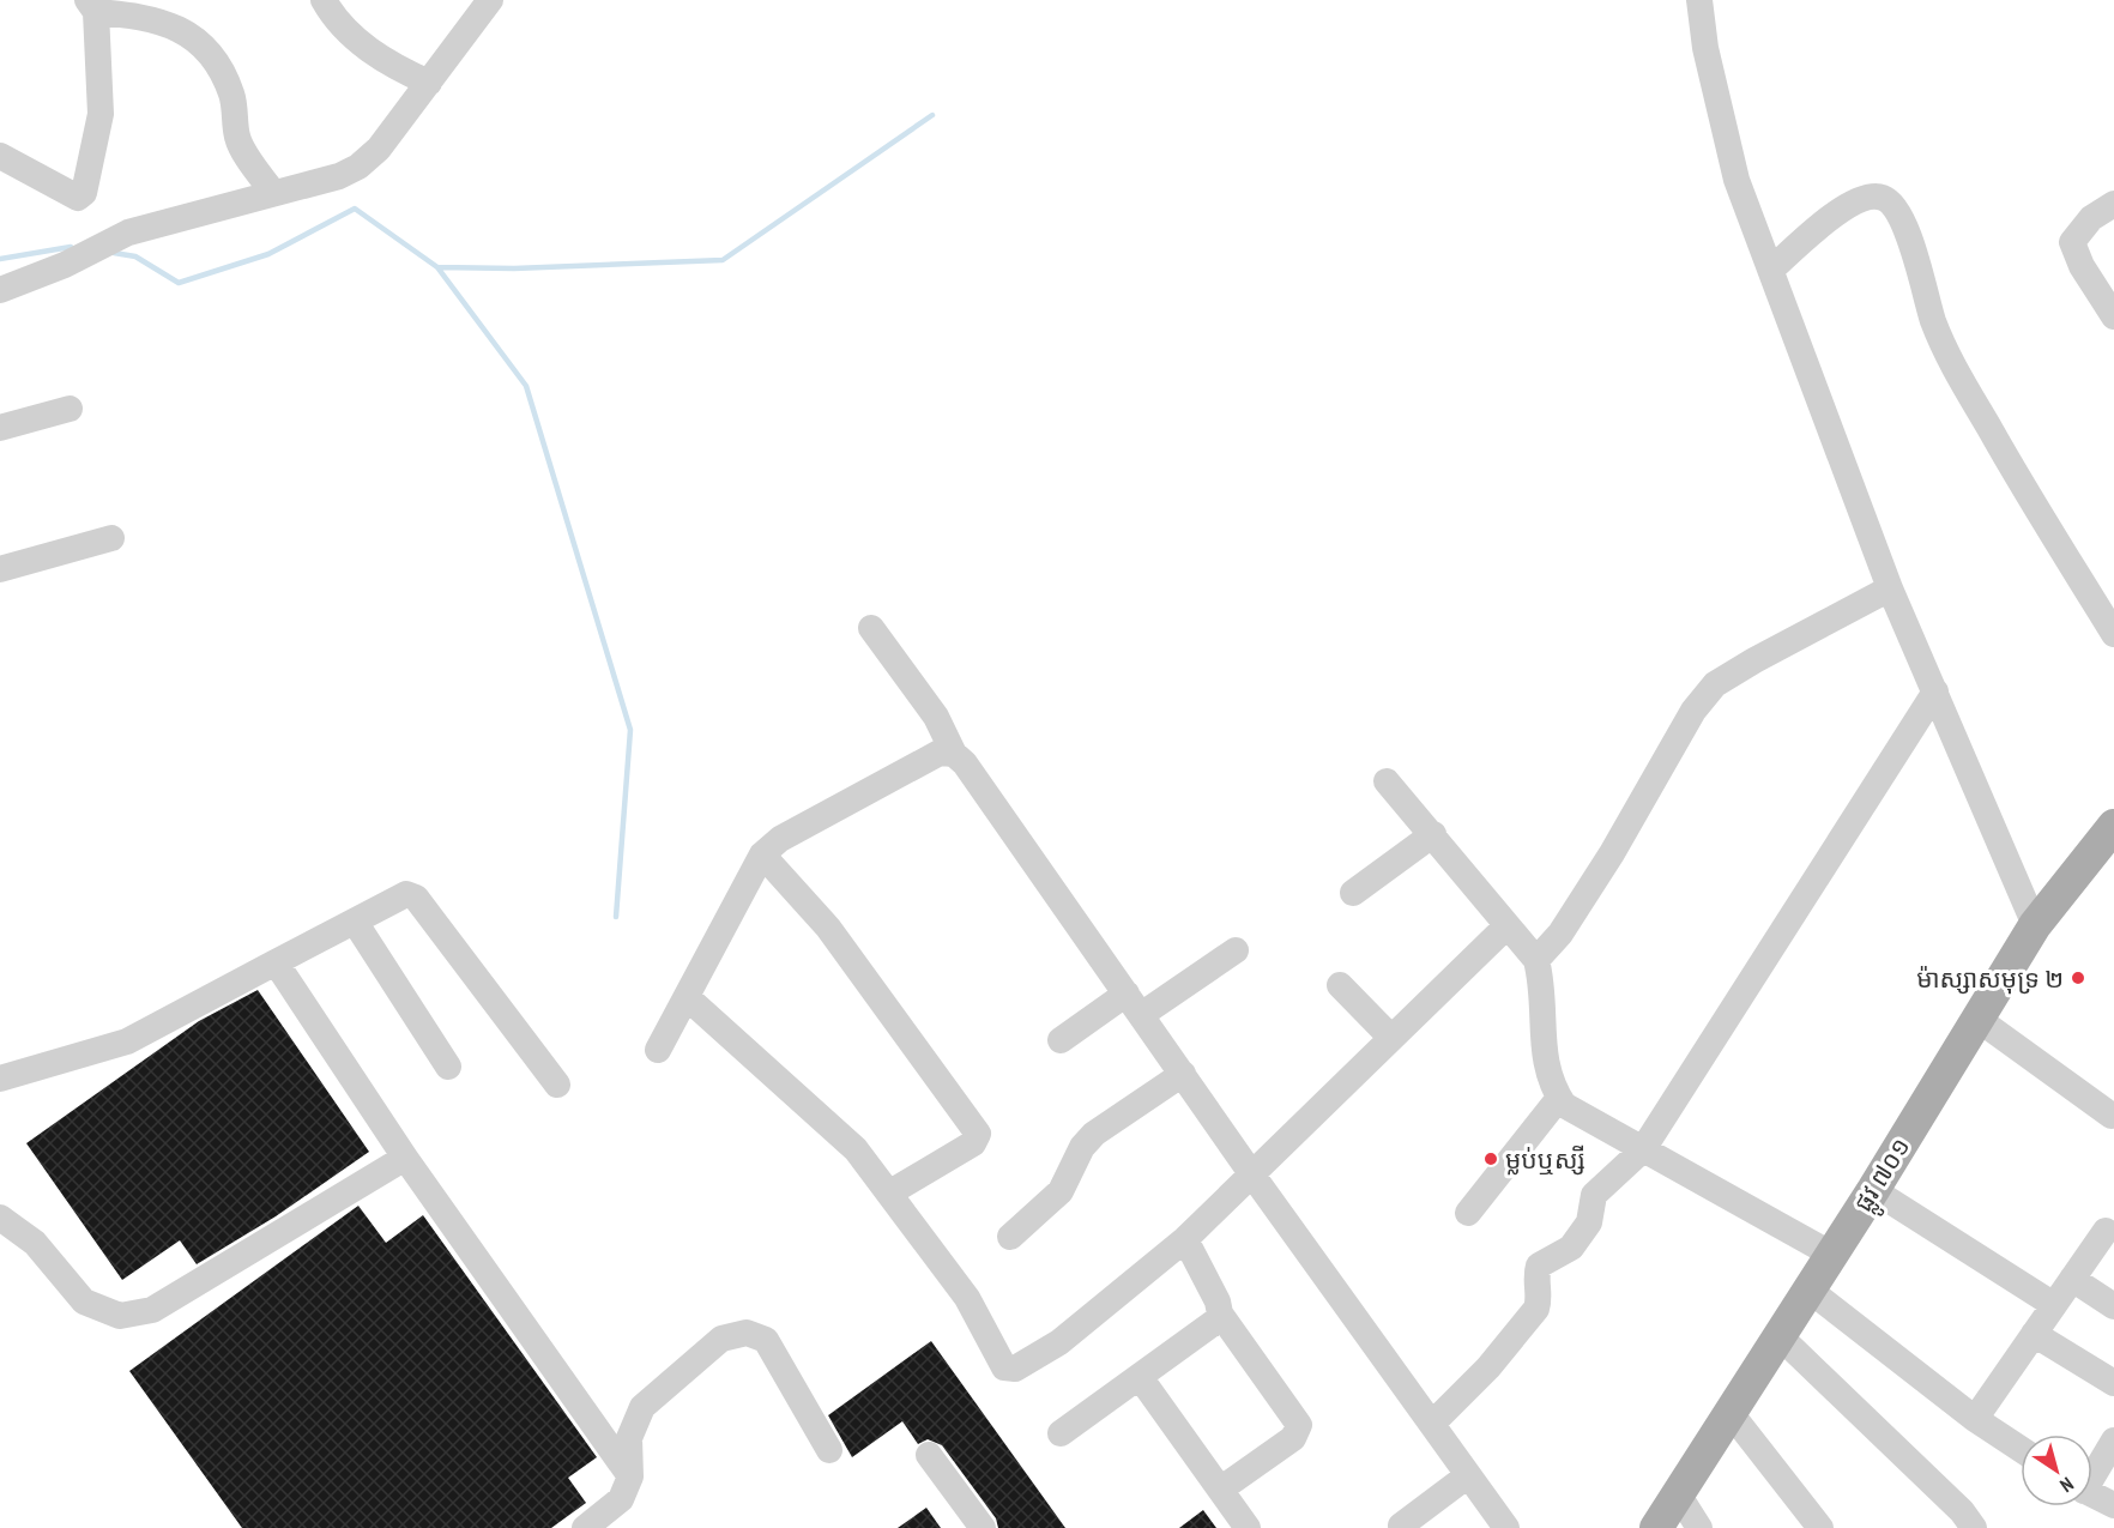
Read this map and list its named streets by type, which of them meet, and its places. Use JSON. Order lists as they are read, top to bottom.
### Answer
{
  "streets": {
    "main road": ["ផ្លូវ ៧០១"]
  },
  "places": ["ម៉ាស្សាសមុទ្រ ២", "ម្លប់ឬស្សី"],
  "north": "bottom right"
}
